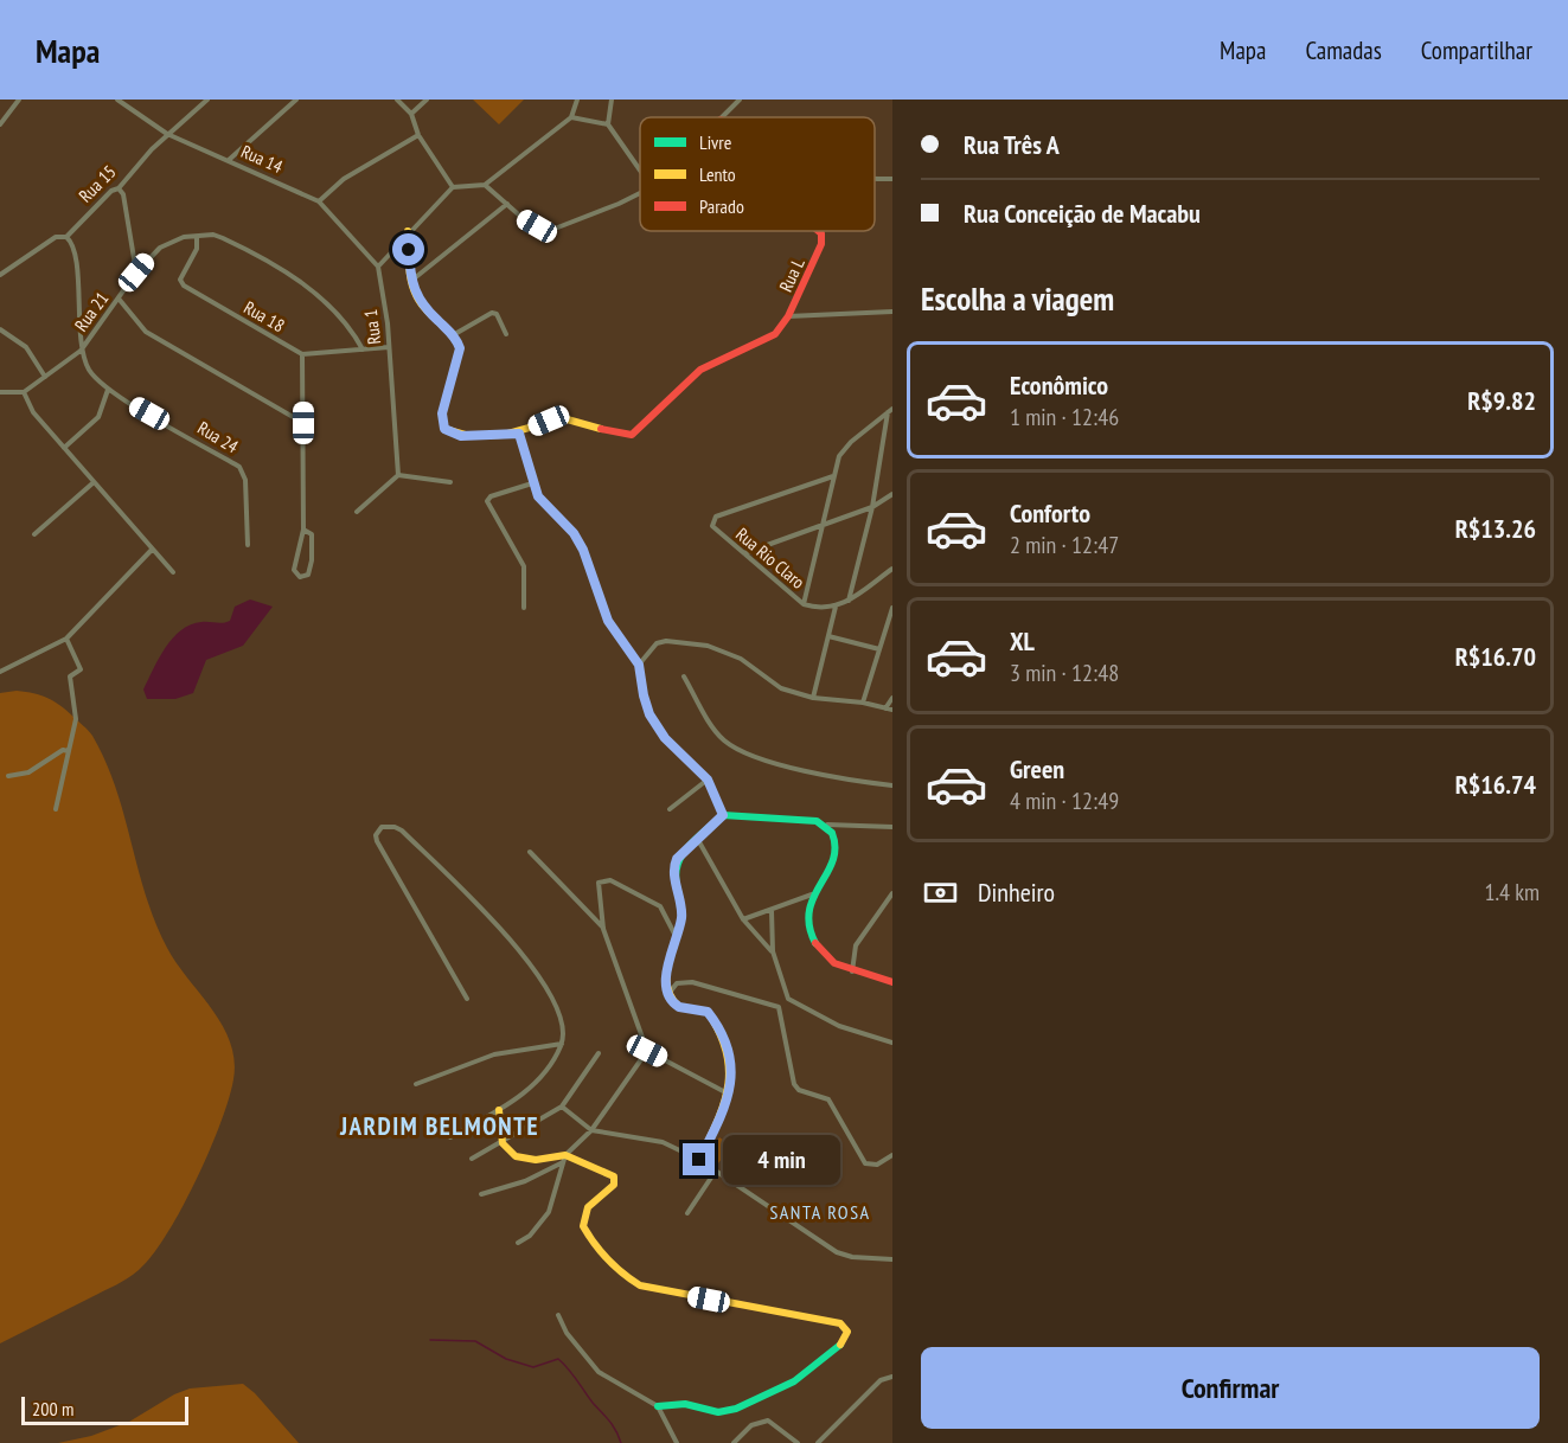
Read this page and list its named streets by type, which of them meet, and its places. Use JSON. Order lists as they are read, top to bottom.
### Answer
{
  "streets": {
    "street": [
      "Rua 14",
      "Rua 15",
      "Rua L",
      "Rua 21",
      "Rua 18",
      "Rua 1",
      "Rua 24",
      "Rua Rio Claro"
    ]
  },
  "crossings": [
    ["Rua 14", "Rua 15"],
    ["Rua 14", "Rua 1"],
    ["Rua 21", "Rua 18"],
    ["Rua 21", "Rua 24"]
  ],
  "districts": ["JARDIM BELMONTE", "SANTA ROSA"],
  "legend": ["Livre", "Lento", "Parado"],
  "scale_bar": "200 m",
  "page": {
    "header": "Mapa",
    "nav": ["Mapa", "Camadas", "Compartilhar"],
    "banner": ["Rua Três A", "Rua Conceição de Macabu"],
    "heading": "Escolha a viagem",
    "list": [
      {
        "name": "Econômico",
        "note": "1 min · 12:46",
        "value": "R$9.82"
      },
      {
        "name": "Conforto",
        "note": "2 min · 12:47",
        "value": "R$13.26"
      },
      {
        "name": "XL",
        "note": "3 min · 12:48",
        "value": "R$16.70"
      },
      {
        "name": "Green",
        "note": "4 min · 12:49",
        "value": "R$16.74"
      }
    ],
    "pay": ["Dinheiro", "1.4 km"],
    "bubble": "4 min",
    "buttons": "Confirmar",
    "scale": "200 m"
  }
}
